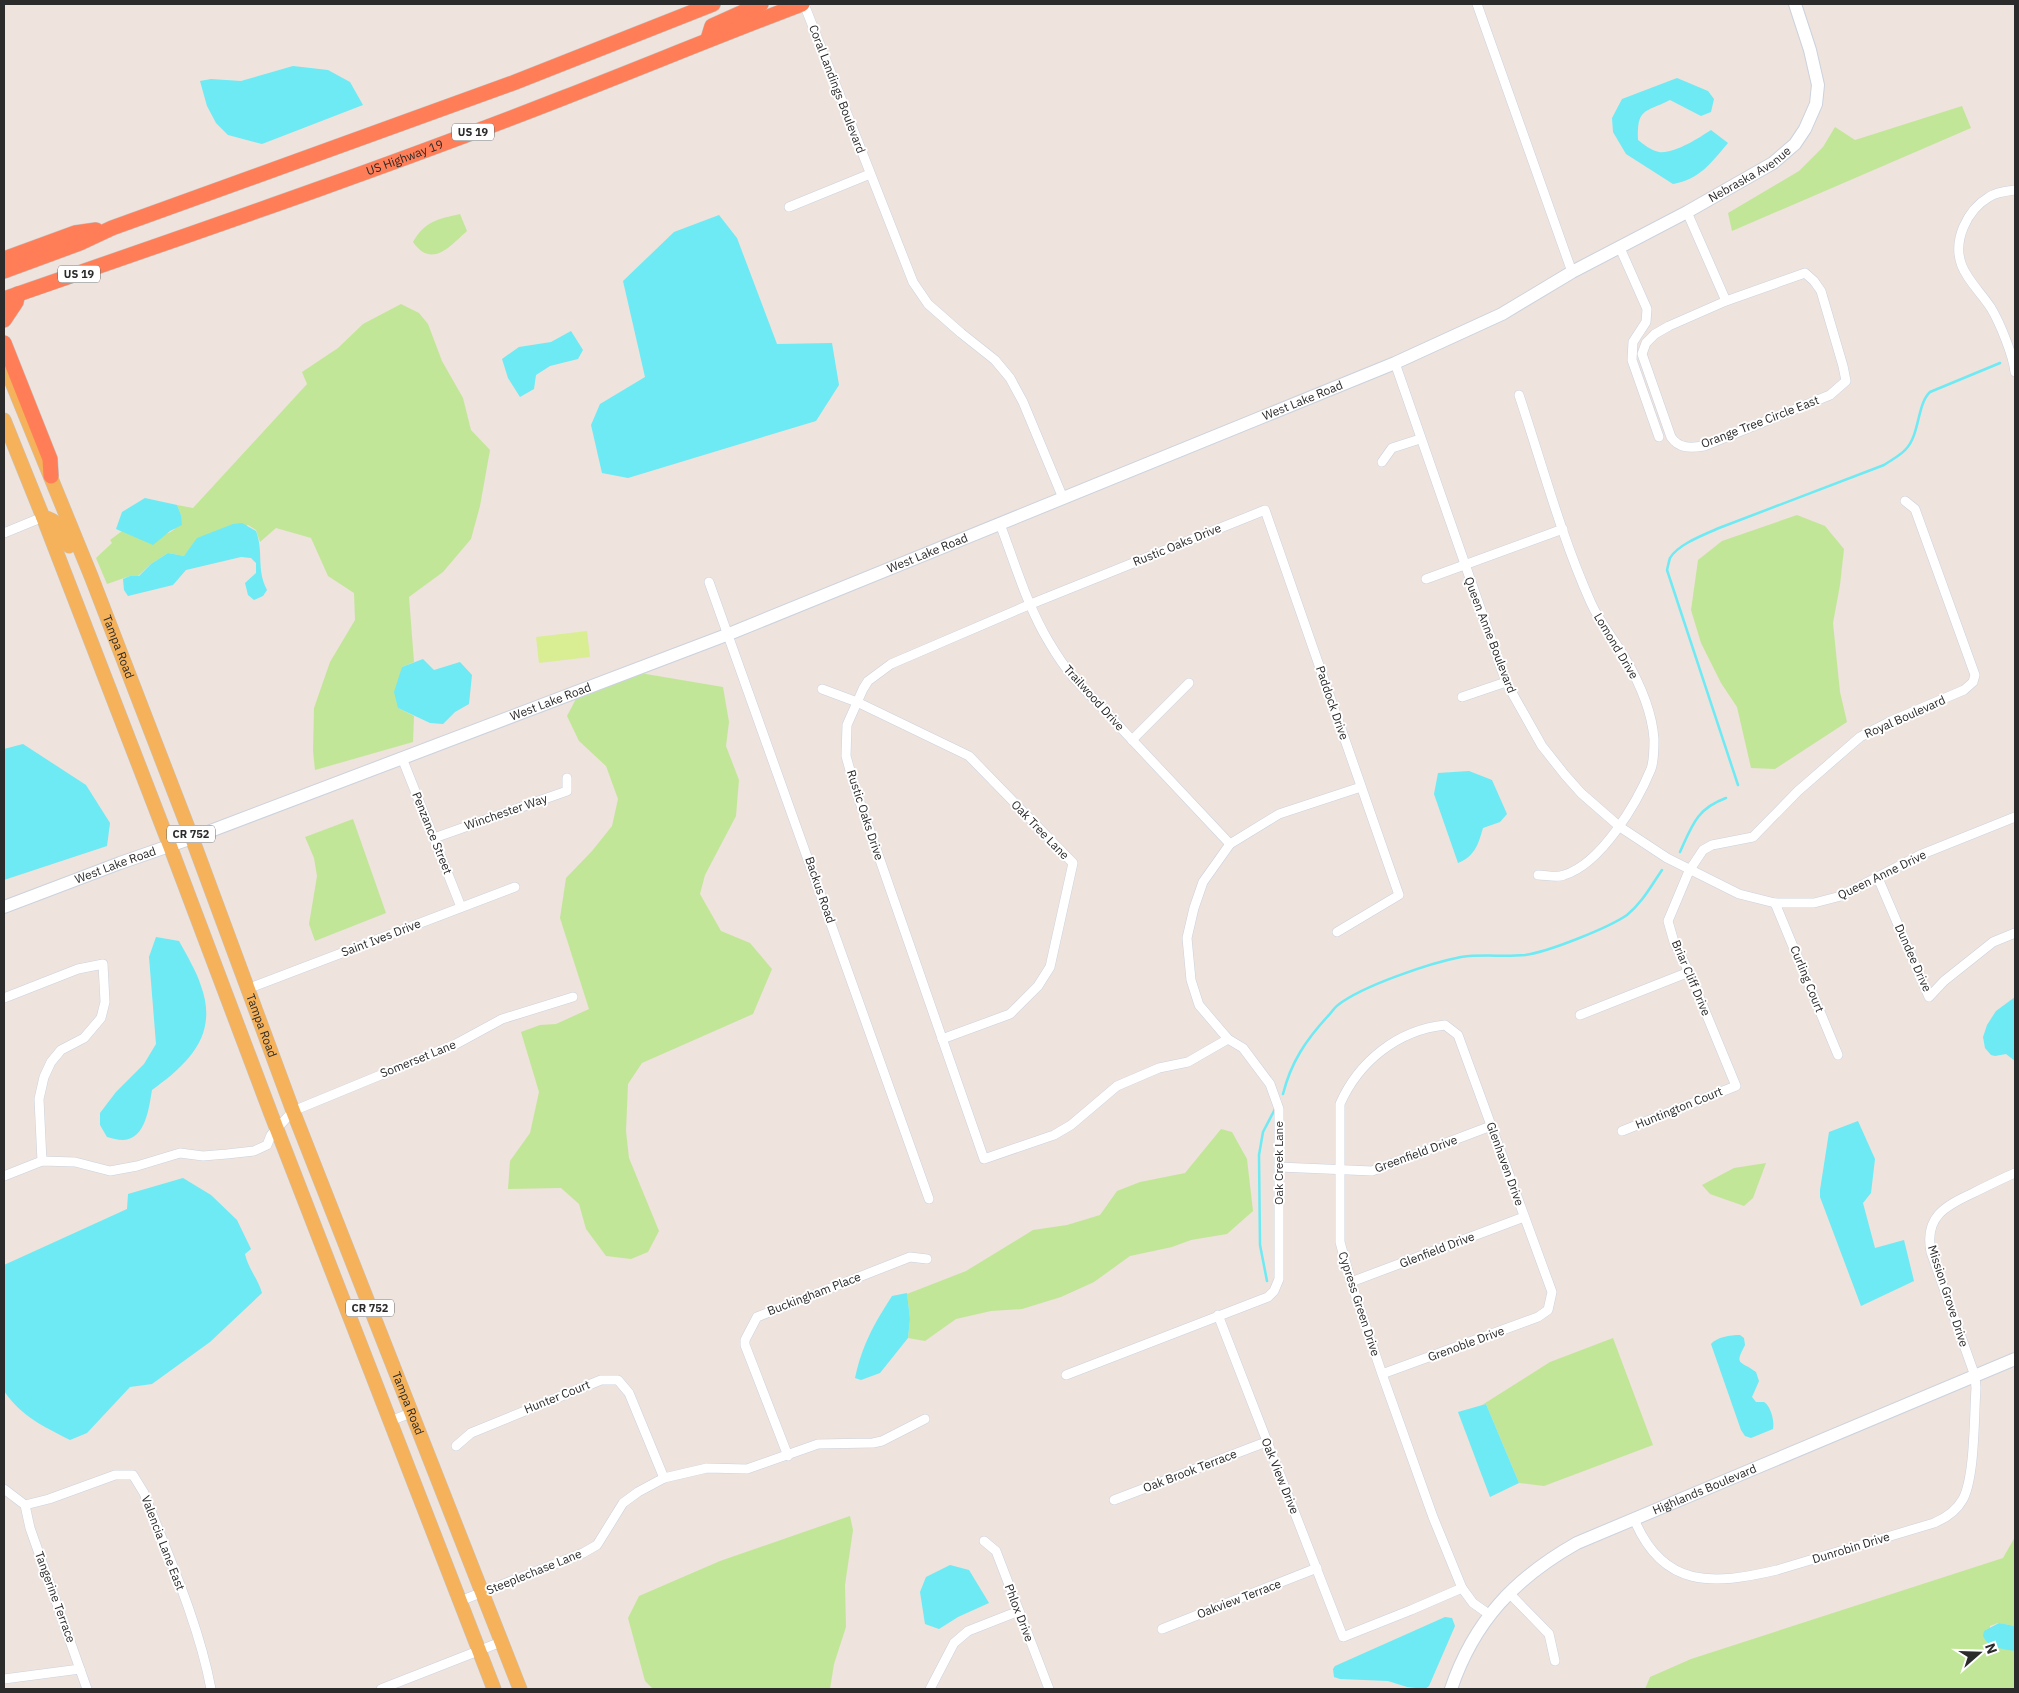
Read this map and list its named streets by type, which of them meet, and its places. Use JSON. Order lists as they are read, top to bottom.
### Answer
{
  "streets": {
    "highway": ["US 19", "US Highway 19"],
    "main road": ["Tampa Road", "CR 752"],
    "street": [
      "Coral Landings Boulevard",
      "Nebraska Avenue",
      "West Lake Road",
      "Orange Tree Circle East",
      "Rustic Oaks Drive",
      "Queen Anne Boulevard",
      "Lomond Drive",
      "Trailwood Drive",
      "Paddock Drive",
      "Royal Boulevard",
      "Winchester Way",
      "Oak Tree Lane",
      "Penzance Street",
      "Queen Anne Drive",
      "Backus Road",
      "Saint Ives Drive",
      "Dundee Drive",
      "Briar Cliff Drive",
      "Curling Court",
      "Somerset Lane",
      "Huntington Court",
      "Greenfield Drive",
      "Oak Creek Lane",
      "Glenhaven Drive",
      "Glenfield Drive",
      "Buckingham Place",
      "Mission Grove Drive",
      "Cypress Green Drive",
      "Grenoble Drive",
      "Hunter Court",
      "Oak Brook Terrace",
      "Oak View Drive",
      "Highlands Boulevard",
      "Valencia Lane East",
      "Dunrobin Drive",
      "Steeplechase Lane",
      "Tangerine Terrace",
      "Oakview Terrace",
      "Phlox Drive"
    ]
  },
  "crossings": [
    ["Coral Landings Boulevard", "US Highway 19"],
    ["Coral Landings Boulevard", "West Lake Road"],
    ["Nebraska Avenue", "West Lake Road"],
    ["West Lake Road", "Queen Anne Boulevard"],
    ["West Lake Road", "Tampa Road"],
    ["West Lake Road", "Trailwood Drive"],
    ["West Lake Road", "Penzance Street"],
    ["West Lake Road", "Backus Road"],
    ["Rustic Oaks Drive", "Trailwood Drive"],
    ["Rustic Oaks Drive", "Paddock Drive"],
    ["Rustic Oaks Drive", "Oak Tree Lane"],
    ["Rustic Oaks Drive", "Oak Creek Lane"],
    ["Queen Anne Boulevard", "Lomond Drive"],
    ["Queen Anne Boulevard", "Royal Boulevard"],
    ["Queen Anne Boulevard", "Queen Anne Drive"],
    ["Queen Anne Boulevard", "Briar Cliff Drive"],
    ["Tampa Road", "Saint Ives Drive"],
    ["Tampa Road", "Somerset Lane"],
    ["Tampa Road", "Steeplechase Lane"],
    ["Trailwood Drive", "Oak Creek Lane"],
    ["Paddock Drive", "Oak Creek Lane"],
    ["Royal Boulevard", "Queen Anne Drive"],
    ["Royal Boulevard", "Briar Cliff Drive"],
    ["Winchester Way", "Penzance Street"],
    ["Penzance Street", "Saint Ives Drive"],
    ["Queen Anne Drive", "Dundee Drive"],
    ["Queen Anne Drive", "Briar Cliff Drive"],
    ["Queen Anne Drive", "Curling Court"],
    ["Briar Cliff Drive", "Huntington Court"],
    ["Greenfield Drive", "Oak Creek Lane"],
    ["Greenfield Drive", "Glenhaven Drive"],
    ["Greenfield Drive", "Cypress Green Drive"],
    ["Oak Creek Lane", "Oak View Drive"],
    ["Glenhaven Drive", "Glenfield Drive"],
    ["Glenhaven Drive", "Cypress Green Drive"],
    ["Glenhaven Drive", "Grenoble Drive"],
    ["Glenfield Drive", "Cypress Green Drive"],
    ["Buckingham Place", "Steeplechase Lane"],
    ["Mission Grove Drive", "Highlands Boulevard"],
    ["Mission Grove Drive", "Dunrobin Drive"],
    ["Cypress Green Drive", "Grenoble Drive"],
    ["Cypress Green Drive", "Oak View Drive"],
    ["Cypress Green Drive", "Highlands Boulevard"],
    ["Hunter Court", "Steeplechase Lane"],
    ["Oak Brook Terrace", "Oak View Drive"],
    ["Oak View Drive", "Oakview Terrace"],
    ["Highlands Boulevard", "Dunrobin Drive"],
    ["Valencia Lane East", "Tangerine Terrace"]
  ],
  "north": "right"
}
